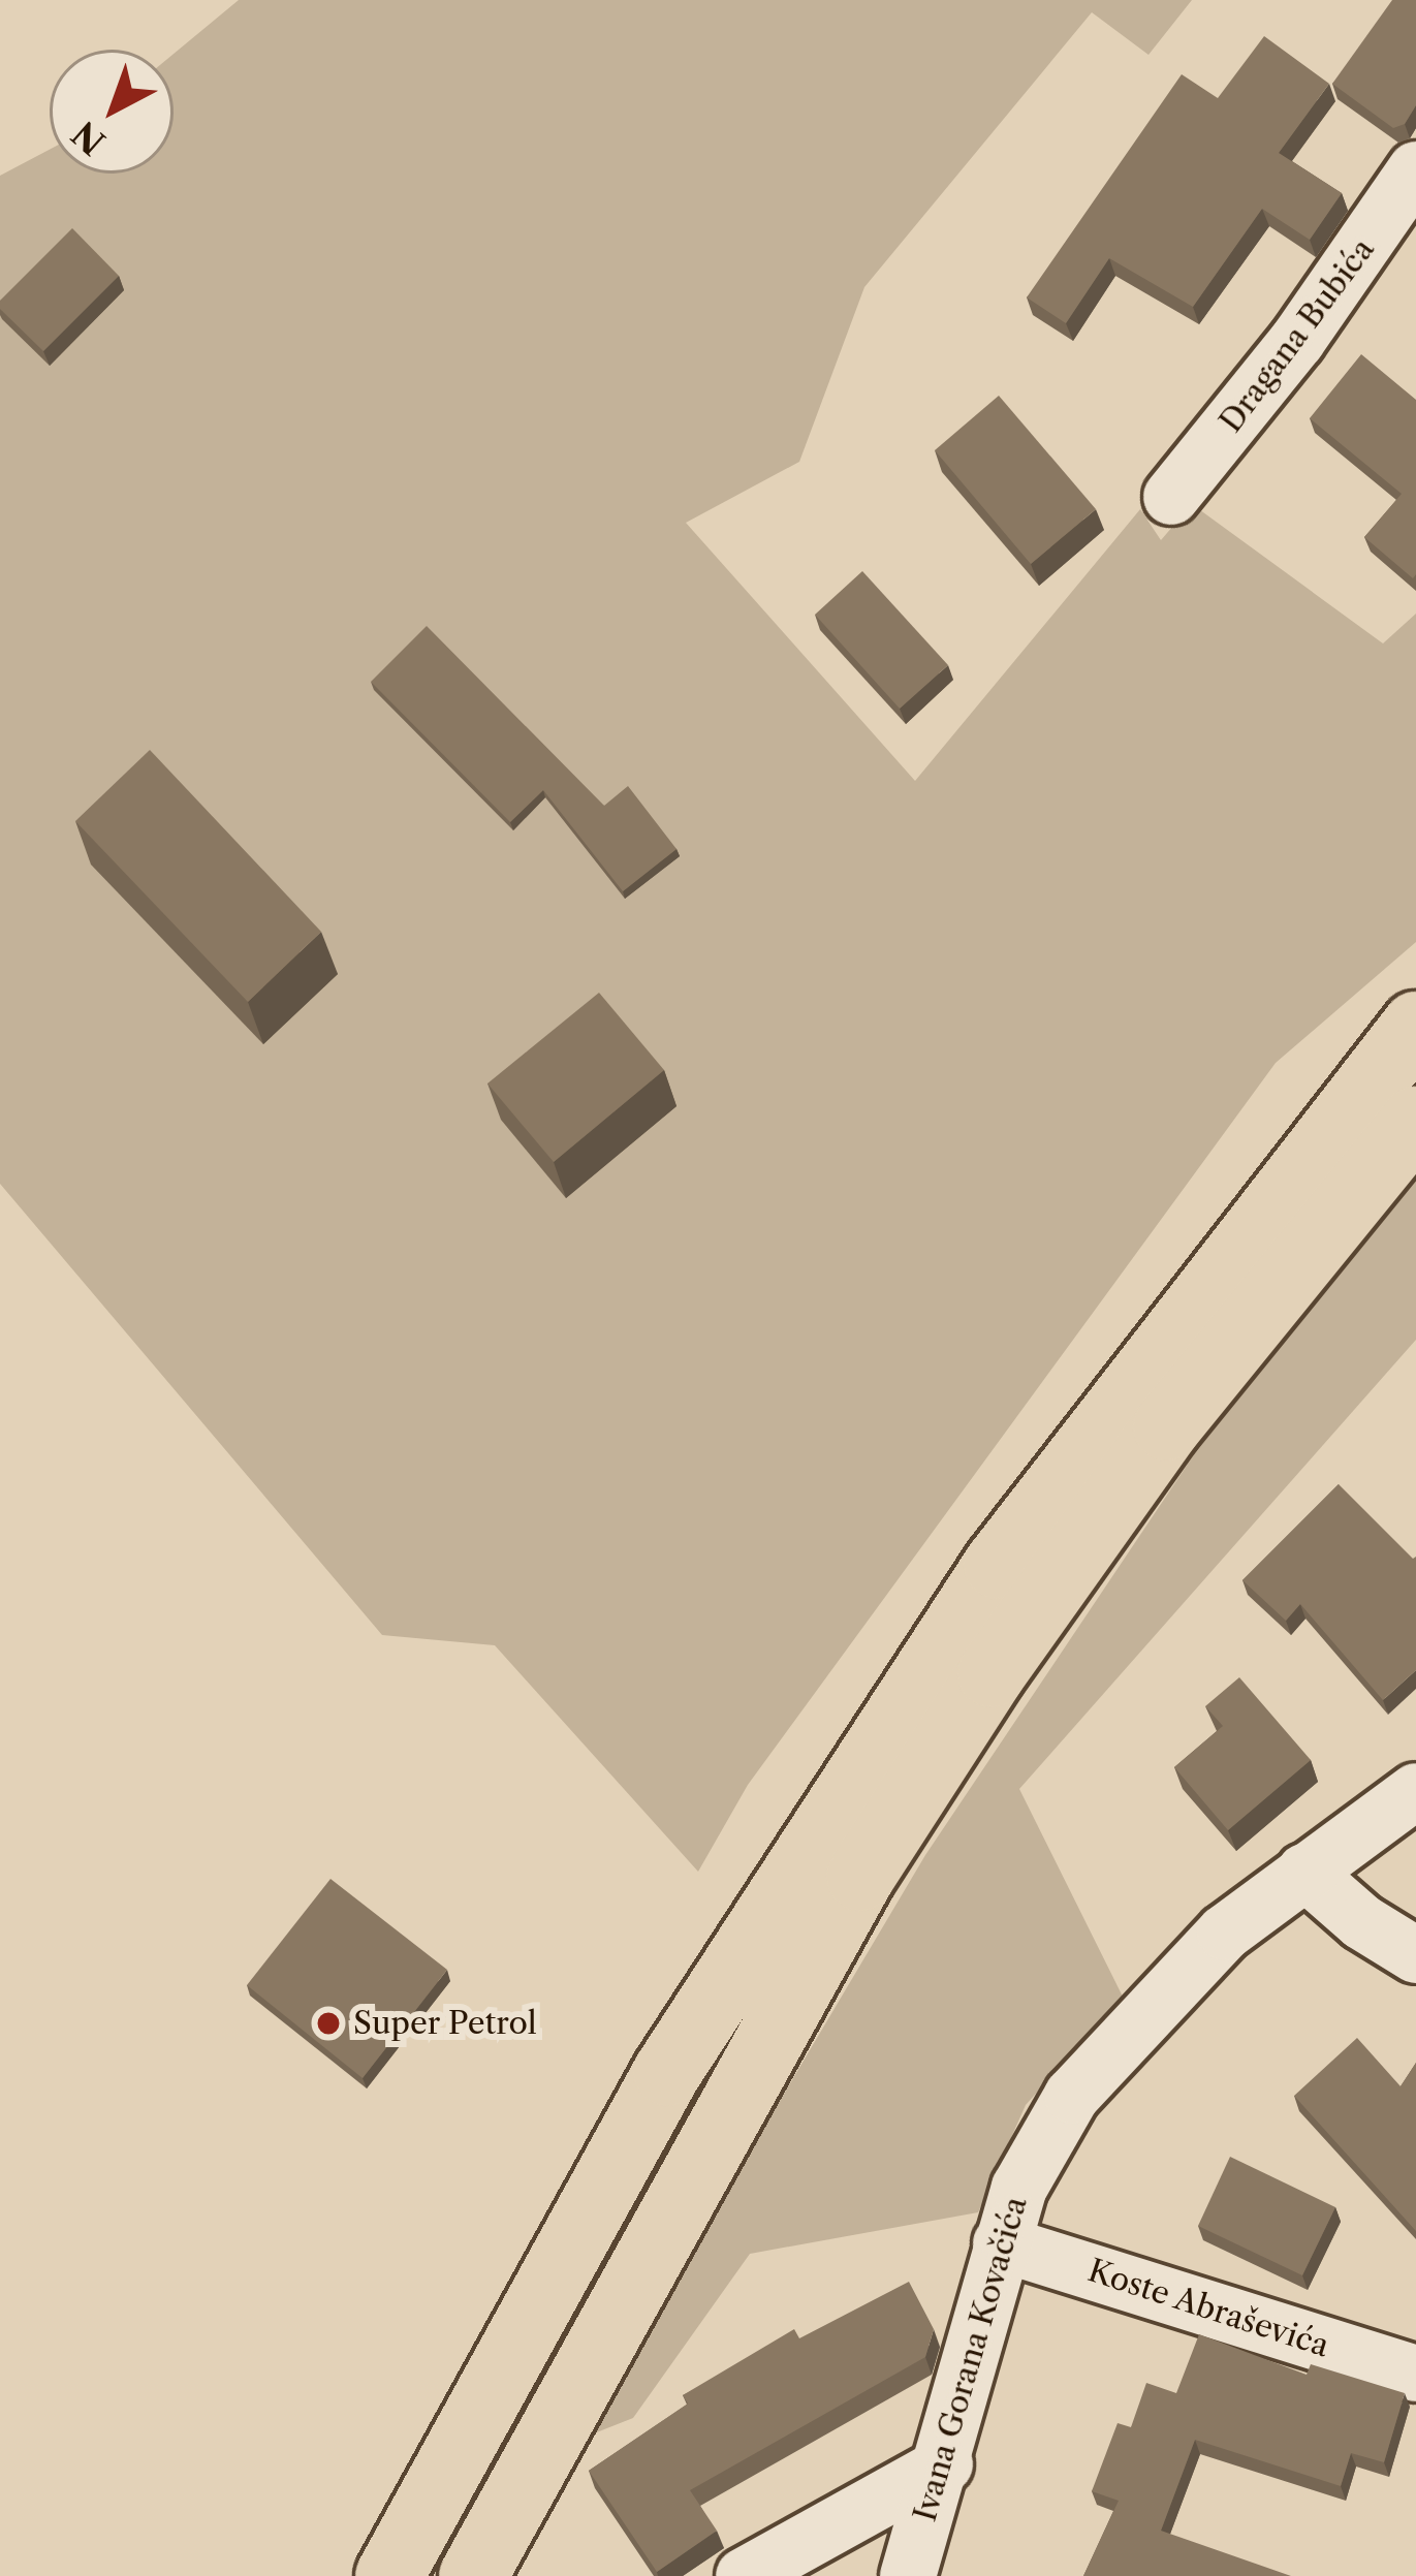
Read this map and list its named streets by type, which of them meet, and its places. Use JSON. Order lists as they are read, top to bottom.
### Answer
{
  "streets": {
    "street": ["Dragana Bubića", "Koste Abraševića", "Ivana Gorana Kovačića"]
  },
  "crossings": [
    ["Koste Abraševića", "Ivana Gorana Kovačića"]
  ],
  "places": ["Super Petrol"],
  "north": "bottom left"
}
